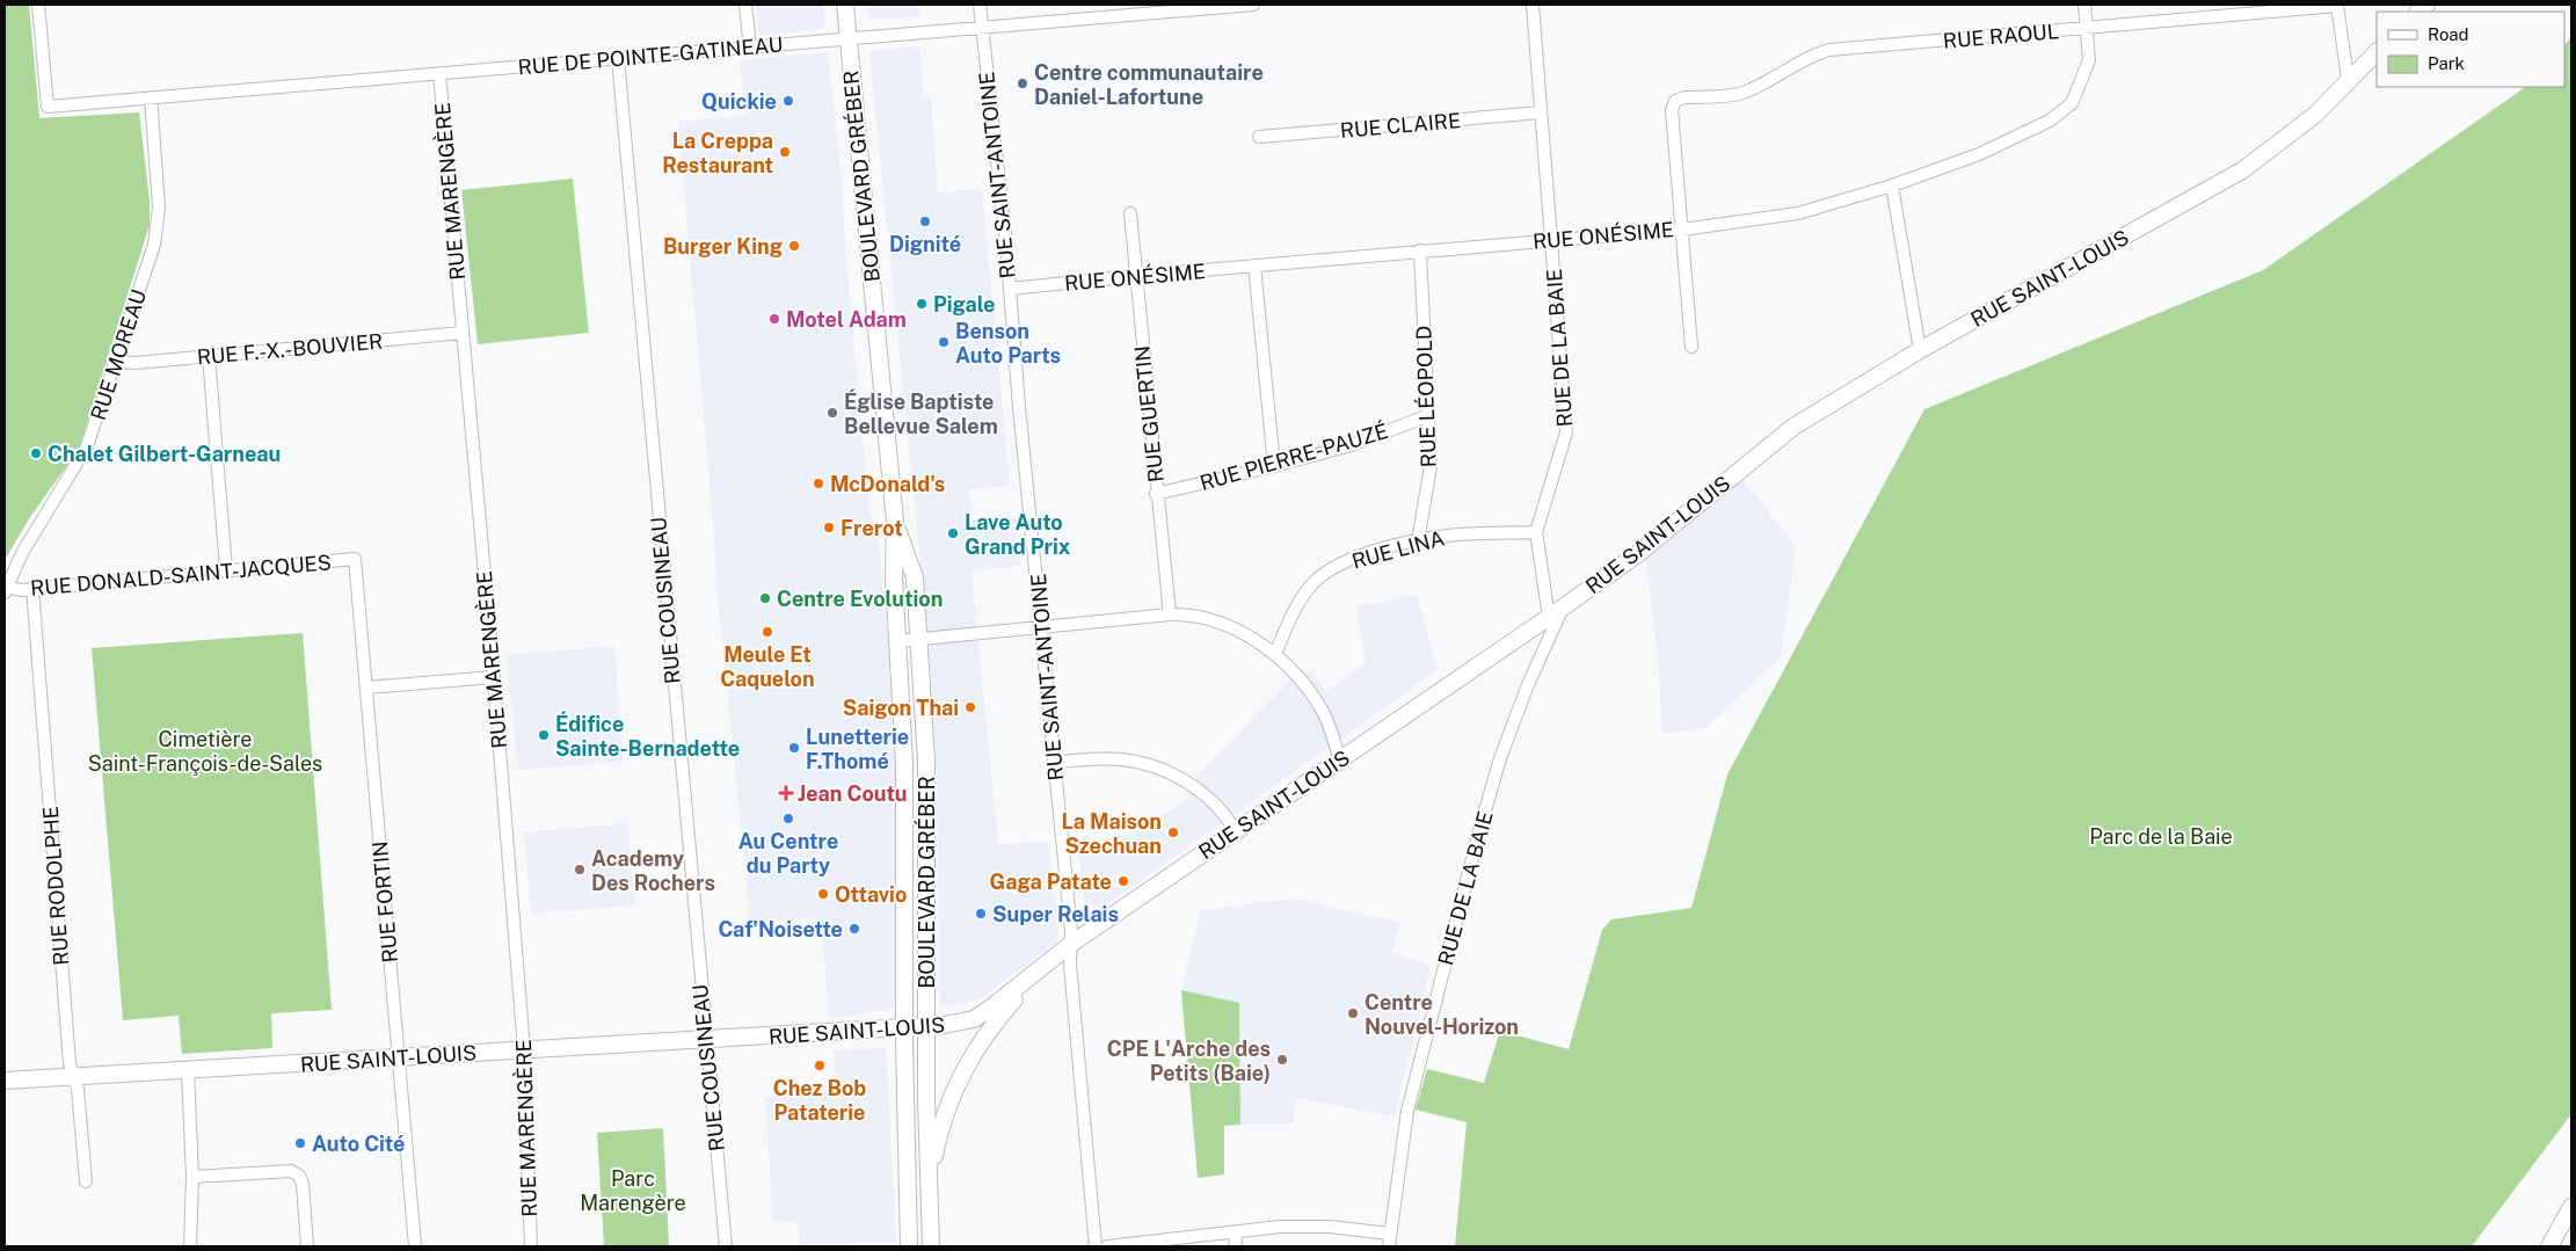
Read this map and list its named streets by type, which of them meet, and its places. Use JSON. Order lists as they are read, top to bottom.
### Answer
{
  "streets": {
    "main road": ["BOULEVARD GRÉBER", "RUE SAINT-LOUIS"],
    "street": [
      "RUE RAOUL",
      "RUE DE POINTE-GATINEAU",
      "RUE CLAIRE",
      "RUE SAINT-ANTOINE",
      "RUE MARENGÈRE",
      "RUE ONÉSIME",
      "RUE DE LA BAIE",
      "RUE F.-X.-BOUVIER",
      "RUE MOREAU",
      "RUE LÉOPOLD",
      "RUE GUERTIN",
      "RUE PIERRE-PAUZÉ",
      "RUE LINA",
      "RUE DONALD-SAINT-JACQUES",
      "RUE COUSINEAU",
      "RUE RODOLPHE",
      "RUE FORTIN"
    ]
  },
  "crossings": [
    ["RUE RAOUL", "RUE ONÉSIME"],
    ["RUE DE POINTE-GATINEAU", "RUE SAINT-ANTOINE"],
    ["RUE DE POINTE-GATINEAU", "BOULEVARD GRÉBER"],
    ["RUE DE POINTE-GATINEAU", "RUE MARENGÈRE"],
    ["RUE DE POINTE-GATINEAU", "RUE MOREAU"],
    ["RUE DE POINTE-GATINEAU", "RUE COUSINEAU"],
    ["RUE CLAIRE", "RUE DE LA BAIE"],
    ["RUE SAINT-ANTOINE", "RUE ONÉSIME"],
    ["RUE SAINT-ANTOINE", "RUE SAINT-LOUIS"],
    ["BOULEVARD GRÉBER", "RUE SAINT-LOUIS"],
    ["RUE MARENGÈRE", "RUE SAINT-LOUIS"],
    ["RUE MARENGÈRE", "RUE F.-X.-BOUVIER"],
    ["RUE ONÉSIME", "RUE DE LA BAIE"],
    ["RUE ONÉSIME", "RUE LÉOPOLD"],
    ["RUE ONÉSIME", "RUE GUERTIN"],
    ["RUE SAINT-LOUIS", "RUE DE LA BAIE"],
    ["RUE SAINT-LOUIS", "RUE COUSINEAU"],
    ["RUE SAINT-LOUIS", "RUE RODOLPHE"],
    ["RUE SAINT-LOUIS", "RUE FORTIN"],
    ["RUE DE LA BAIE", "RUE LINA"],
    ["RUE F.-X.-BOUVIER", "RUE MOREAU"],
    ["RUE MOREAU", "RUE DONALD-SAINT-JACQUES"],
    ["RUE LÉOPOLD", "RUE PIERRE-PAUZÉ"],
    ["RUE LÉOPOLD", "RUE LINA"],
    ["RUE GUERTIN", "RUE PIERRE-PAUZÉ"],
    ["RUE DONALD-SAINT-JACQUES", "RUE RODOLPHE"],
    ["RUE DONALD-SAINT-JACQUES", "RUE FORTIN"]
  ],
  "parks": ["Cimetière Saint-François-de-Sales", "Parc de la Baie", "Parc Marengère"],
  "places": {
    "other": [
      "Centre communautaire Daniel-Lafortune",
      "Quickie",
      "La Creppa Restaurant",
      "Dignité",
      "Burger King",
      "Pigale",
      "Motel Adam",
      "Benson Auto Parts",
      "Église Baptiste Bellevue Salem",
      "Chalet Gilbert-Garneau",
      "McDonald's",
      "Frerot",
      "Lave Auto Grand Prix",
      "Centre Evolution",
      "Meule Et Caquelon",
      "Saigon Thai",
      "Édifice Sainte-Bernadette",
      "Lunetterie F.Thomé",
      "Au Centre du Party",
      "La Maison Szechuan",
      "Academy Des Rochers",
      "Gaga Patate",
      "Ottavio",
      "Super Relais",
      "Caf'Noisette",
      "Centre Nouvel-Horizon",
      "CPE L'Arche des Petits (Baie)",
      "Chez Bob Pataterie",
      "Auto Cité"
    ],
    "health": ["Jean Coutu"]
  },
  "legend": ["Road", "Park"]
}
